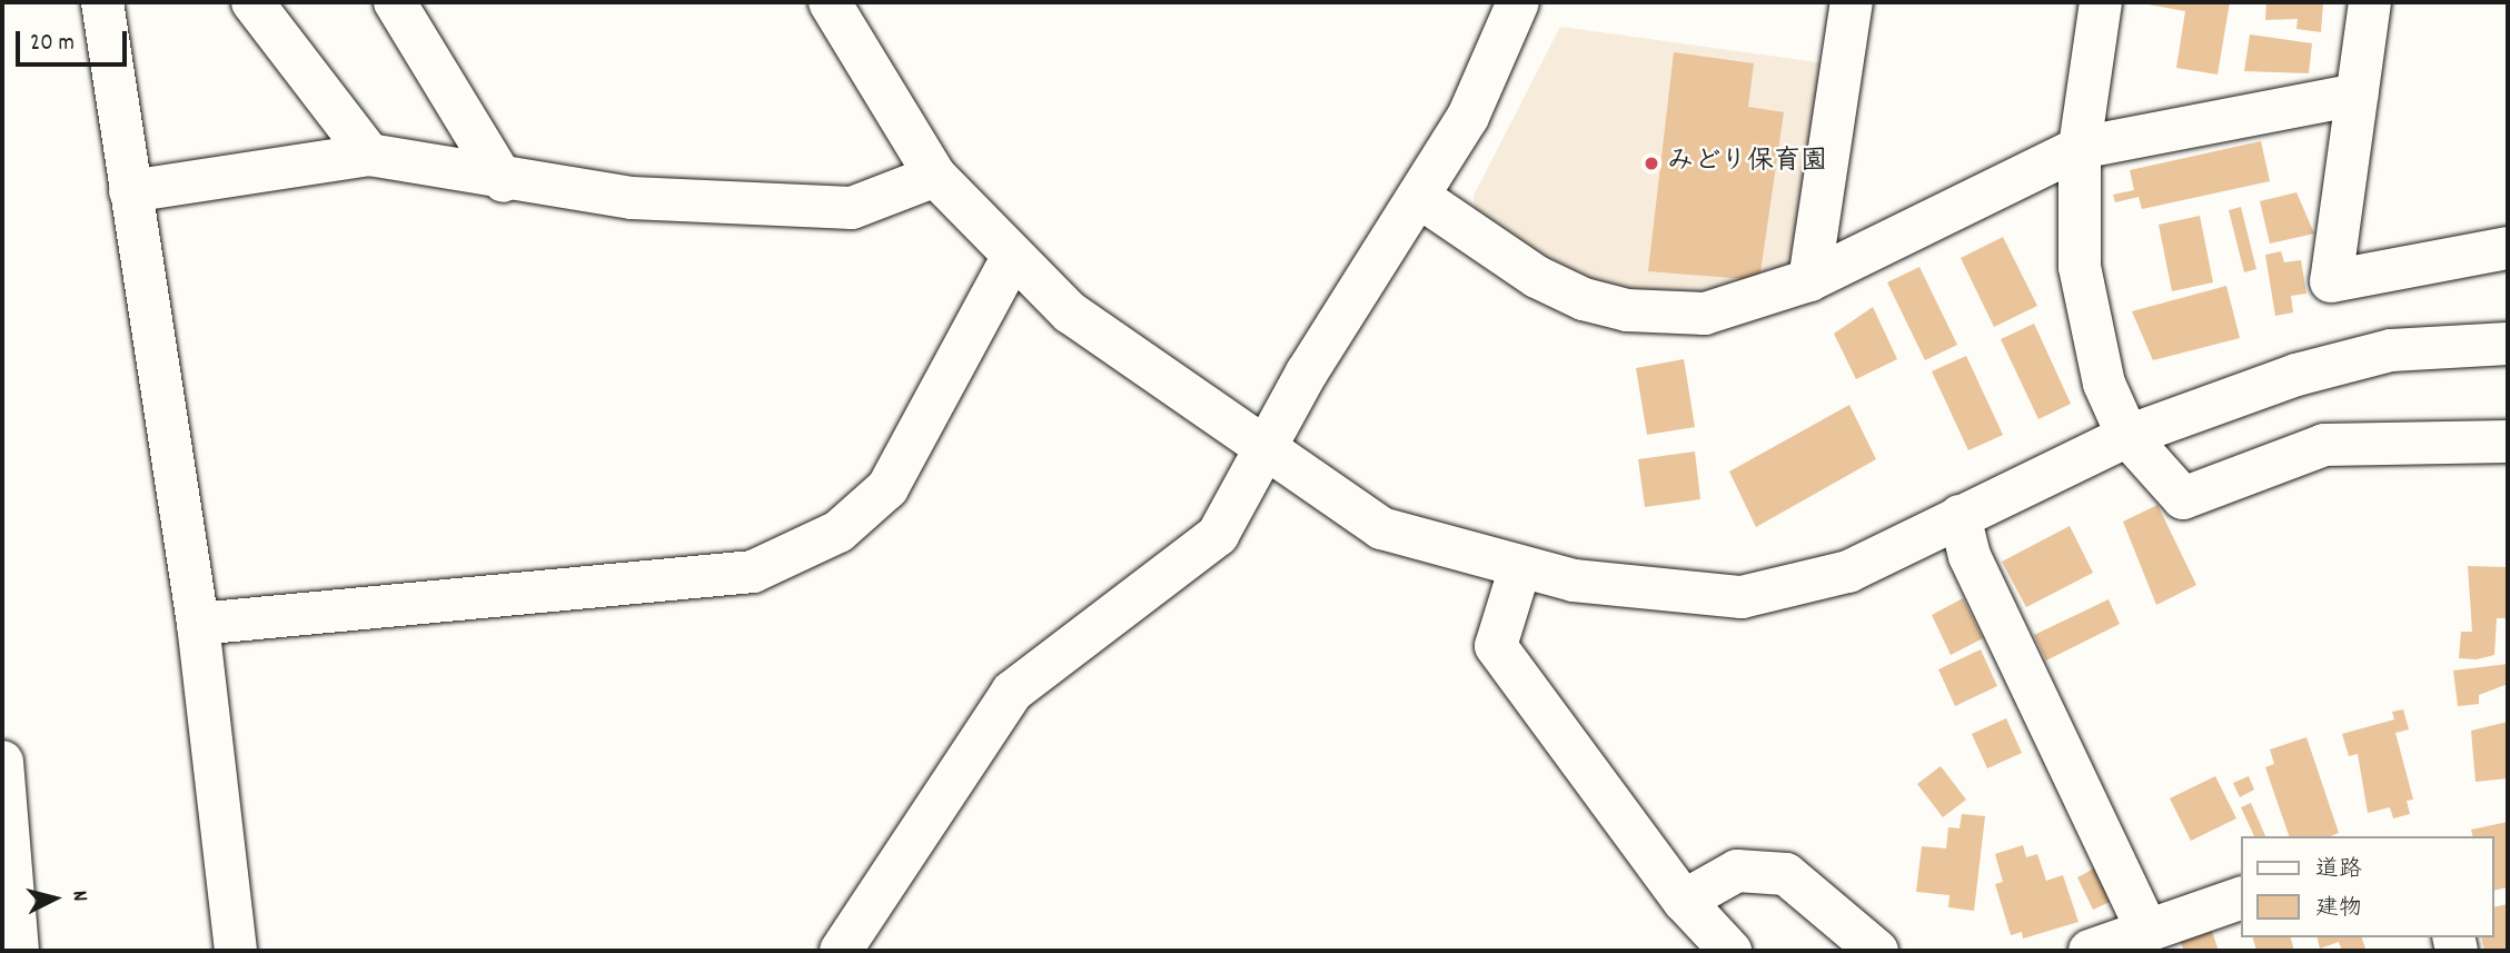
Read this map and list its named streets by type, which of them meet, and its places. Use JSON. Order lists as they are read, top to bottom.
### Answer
{
  "places": ["みどり保育園"],
  "legend": ["道路", "建物"],
  "scale_bar": "20 m",
  "north": "right"
}
